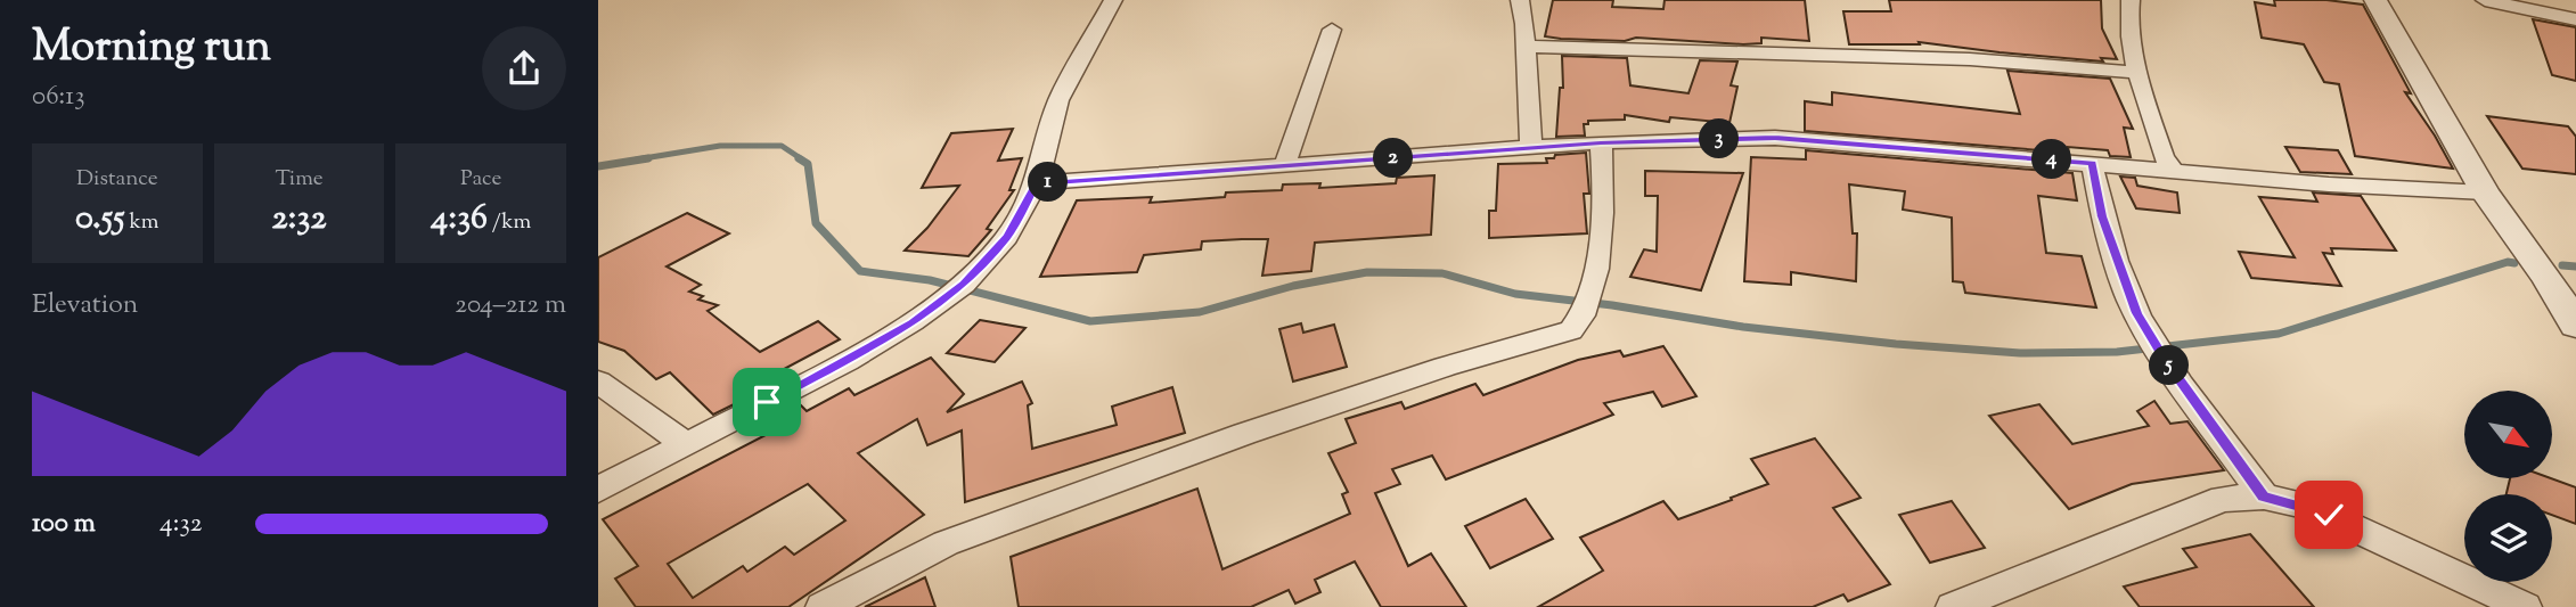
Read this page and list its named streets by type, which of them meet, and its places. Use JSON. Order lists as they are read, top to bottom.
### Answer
{
  "north": "bottom right",
  "page": {
    "heading": ["Morning run", "06:13"],
    "pins": [
      "3",
      "2",
      "4",
      "1",
      "5"
    ],
    "stats": [
      ["Distance", "0.55 km"],
      ["Time", "2:32"],
      ["Pace", "4:36 /km"]
    ],
    "chart": ["Elevation", "204–212 m"],
    "list": [
      {
        "name": "100 m",
        "note": "4:32"
      }
    ]
  }
}
